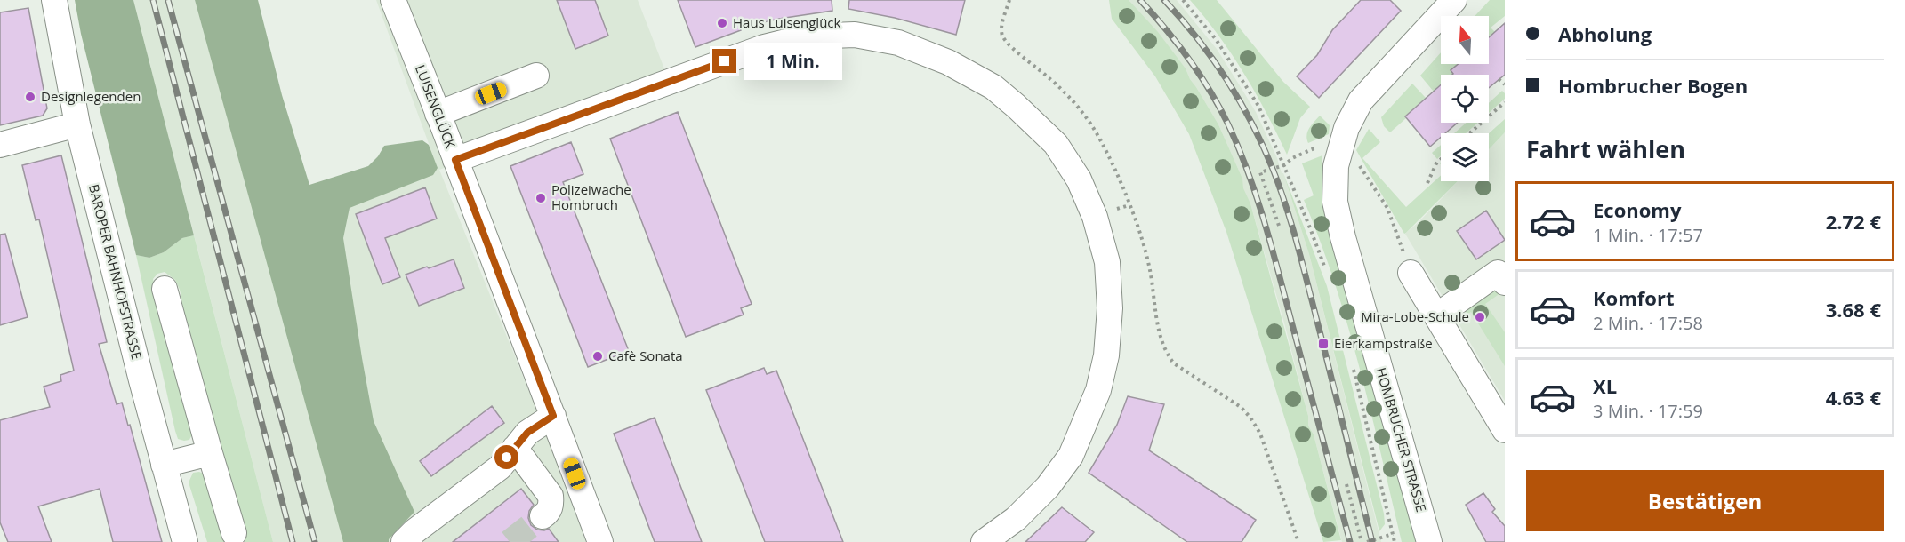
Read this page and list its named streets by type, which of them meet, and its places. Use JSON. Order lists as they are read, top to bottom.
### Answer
{
  "streets": {
    "street": ["LUISENGLÜCK", "BAROPER BAHNHOFSTRASSE", "HOMBRUCHER STRASSE"]
  },
  "places": {
    "other": [
      "Haus Luisenglück",
      "Designlegenden",
      "Polizeiwache Hombruch",
      "Mira-Lobe-Schule",
      "Cafè Sonata"
    ],
    "transit": ["Eierkampstraße"]
  },
  "north": "top",
  "page": {
    "banner": ["Abholung", "Hombrucher Bogen"],
    "bubble": "1 Min.",
    "heading": "Fahrt wählen",
    "list": [
      {
        "name": "Economy",
        "note": "1 Min. · 17:57",
        "value": "2.72 €"
      },
      {
        "name": "Komfort",
        "note": "2 Min. · 17:58",
        "value": "3.68 €"
      },
      {
        "name": "XL",
        "note": "3 Min. · 17:59",
        "value": "4.63 €"
      }
    ],
    "buttons": "Bestätigen"
  }
}
